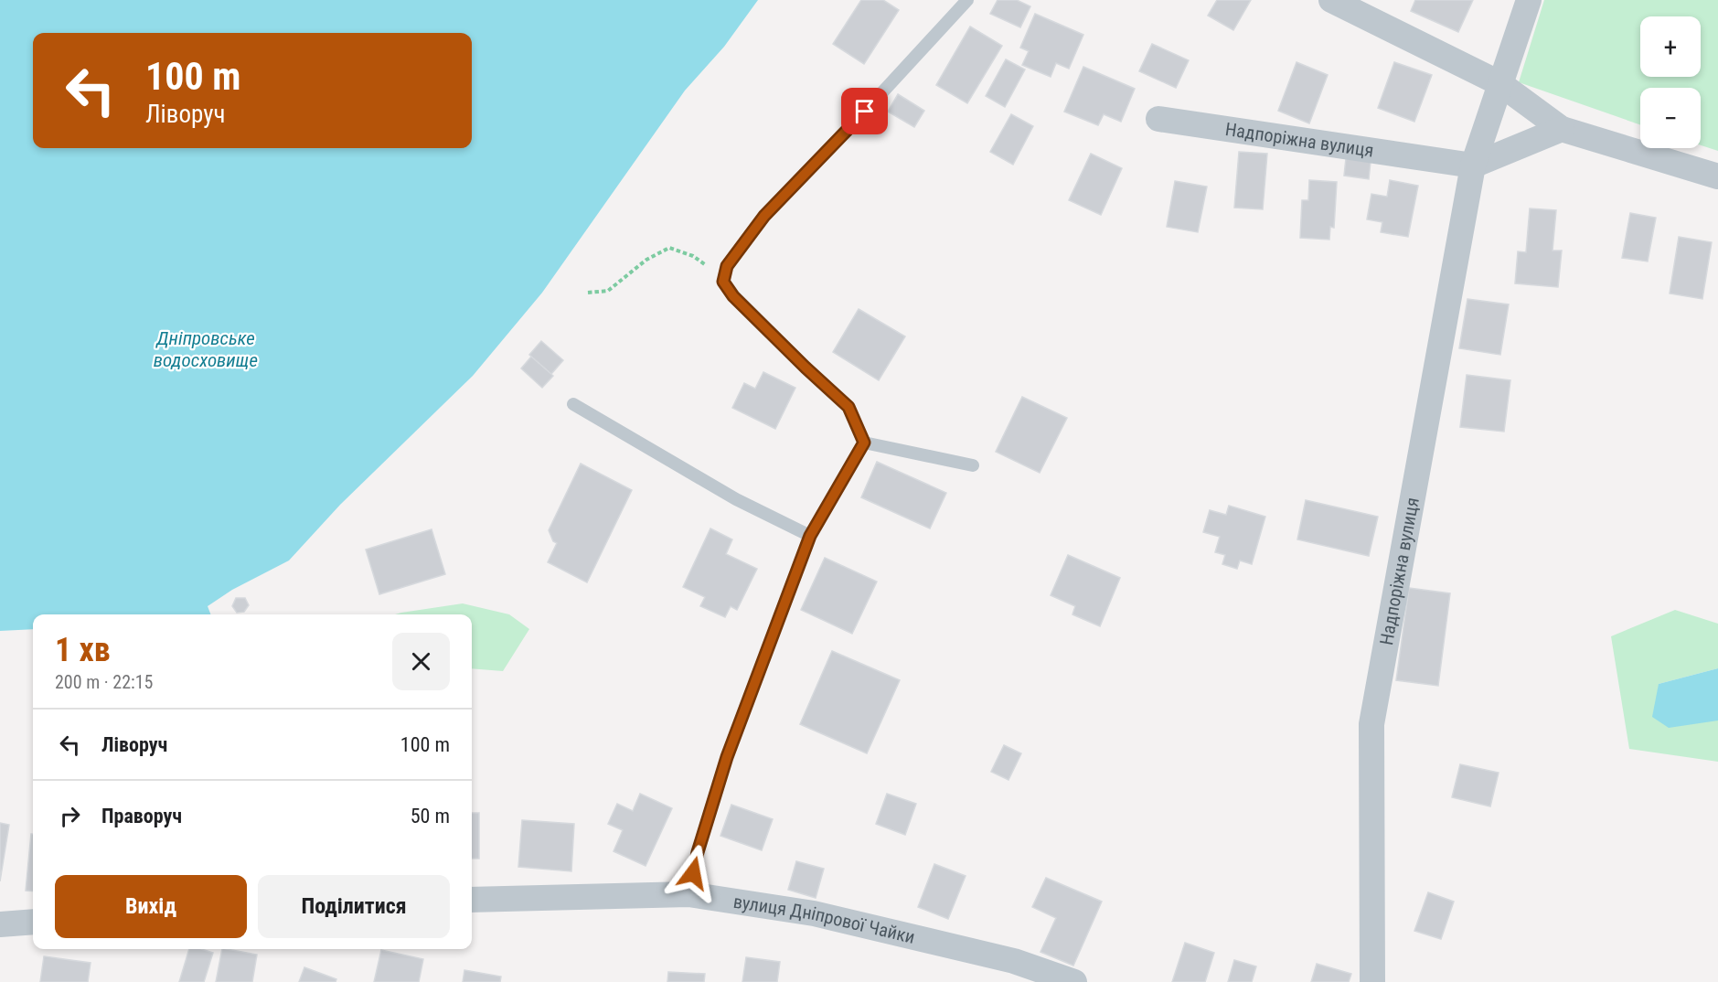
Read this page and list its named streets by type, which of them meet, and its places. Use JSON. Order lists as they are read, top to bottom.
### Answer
{
  "streets": {
    "street": ["Надпоріжна вулиця", "вулиця Дніпрової Чайки"]
  },
  "water": ["Дніпровське водосховище"],
  "page": {
    "map_buttons": ["+", "−"],
    "turn": ["100 m", "Ліворуч"],
    "heading": ["1 хв", "200 m · 22:15"],
    "list": [
      {
        "name": "Ліворуч",
        "value": "100 m"
      },
      {
        "name": "Праворуч",
        "value": "50 m"
      }
    ],
    "buttons": ["Вихід", "Поділитися"]
  }
}
